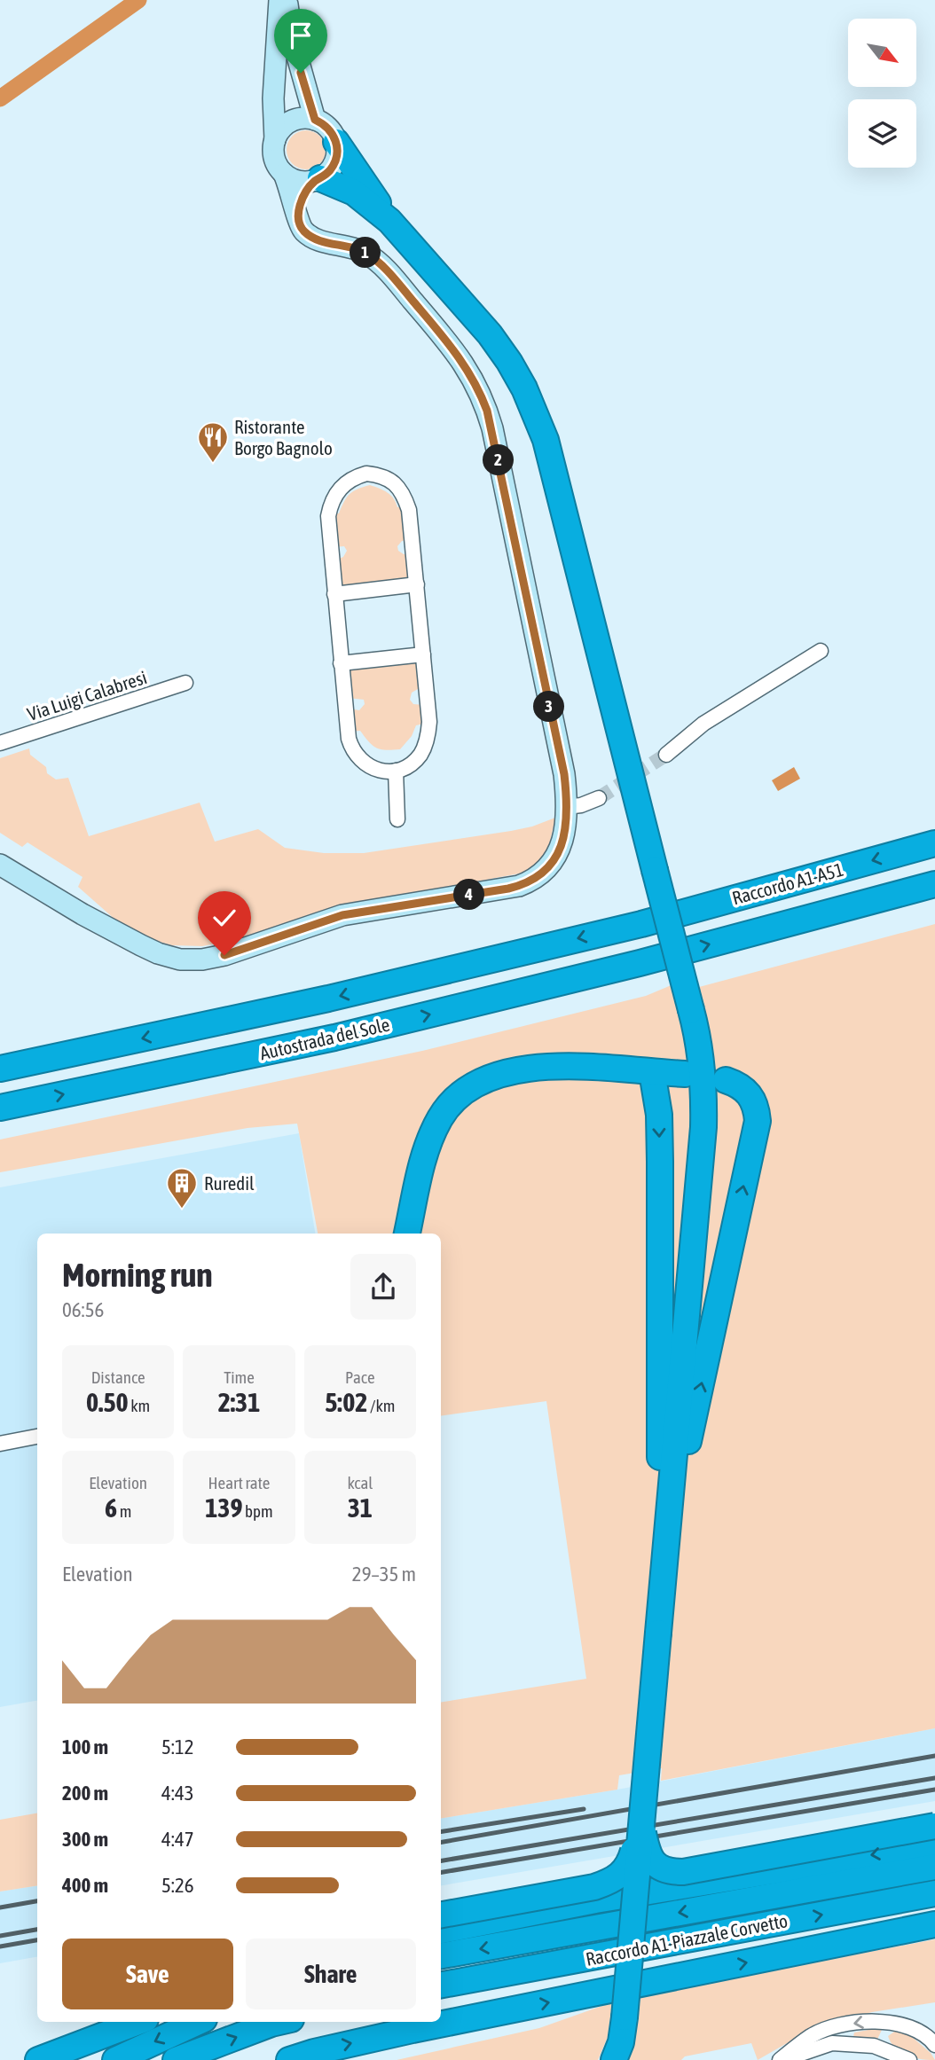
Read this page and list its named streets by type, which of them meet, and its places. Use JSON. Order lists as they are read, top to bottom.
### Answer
{
  "streets": {
    "highway": ["Raccordo A1-A51", "Autostrada del Sole", "Raccordo A1-Piazzale Corvetto"],
    "street": ["Via Luigi Calabresi"]
  },
  "crossings": [
    ["Raccordo A1-A51", "Autostrada del Sole"]
  ],
  "places": {
    "restaurant": ["Ristorante Borgo Bagnolo"],
    "building": ["Ruredil"]
  },
  "north": "bottom right",
  "page": {
    "pins": [
      "1",
      "2",
      "3",
      "4"
    ],
    "heading": ["Morning run", "06:56"],
    "stats": [
      ["Distance", "0.50 km"],
      ["Time", "2:31"],
      ["Pace", "5:02 /km"],
      ["Elevation", "6 m"],
      ["Heart rate", "139 bpm"],
      ["kcal", "31"]
    ],
    "chart": ["Elevation", "29–35 m"],
    "list": [
      {
        "name": "100 m",
        "note": "5:12"
      },
      {
        "name": "200 m",
        "note": "4:43"
      },
      {
        "name": "300 m",
        "note": "4:47"
      },
      {
        "name": "400 m",
        "note": "5:26"
      }
    ],
    "buttons": ["Save", "Share"]
  }
}
